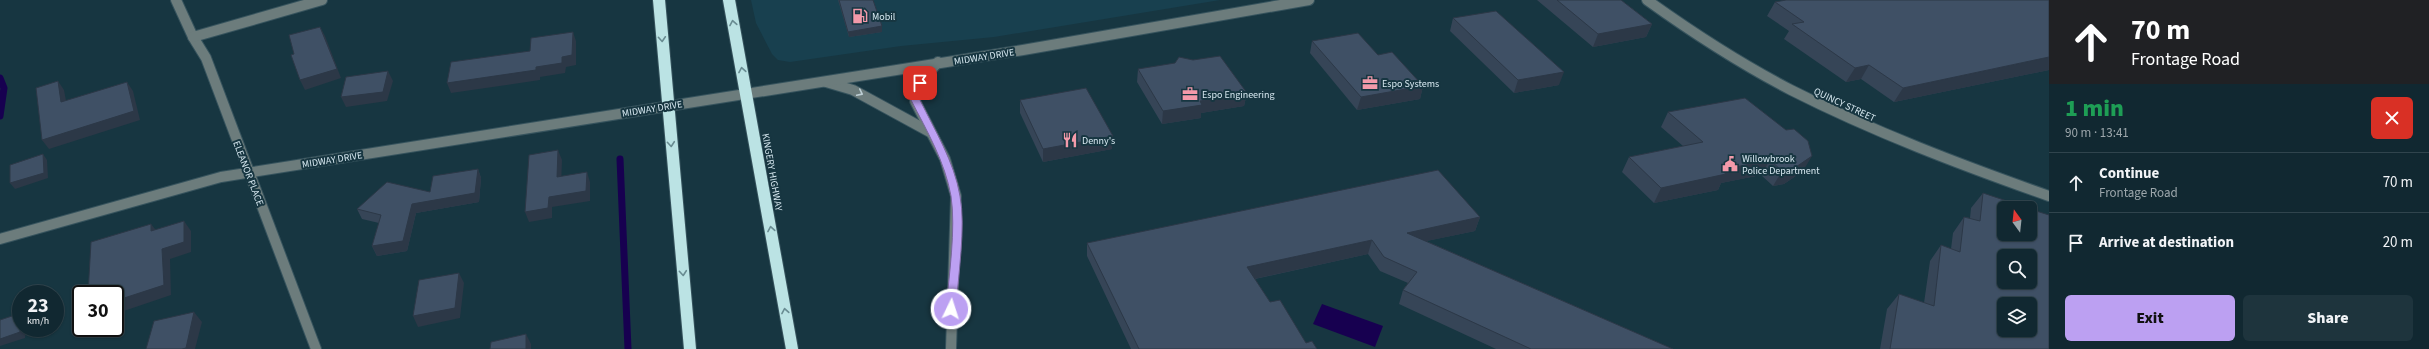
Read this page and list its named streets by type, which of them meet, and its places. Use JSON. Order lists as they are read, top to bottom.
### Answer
{
  "streets": {
    "highway": ["KINGERY HIGHWAY"],
    "street": ["MIDWAY DRIVE", "QUINCY STREET", "ELEANOR PLACE"]
  },
  "crossings": [
    ["MIDWAY DRIVE", "KINGERY HIGHWAY"],
    ["MIDWAY DRIVE", "ELEANOR PLACE"]
  ],
  "places": {
    "fuel station": ["Mobil"],
    "office": ["Espo Systems", "Espo Engineering"],
    "restaurant": ["Denny's"],
    "public building": ["Willowbrook Police Department"]
  },
  "north": "top",
  "page": {
    "turn": ["70 m", "Frontage Road"],
    "heading": ["1 min", "90 m · 13:41"],
    "list": [
      {
        "name": "Continue",
        "note": "Frontage Road",
        "value": "70 m"
      },
      {
        "name": "Arrive at destination",
        "value": "20 m"
      }
    ],
    "speed": "23 km/h",
    "limit": "30",
    "buttons": ["Exit", "Share"]
  }
}
